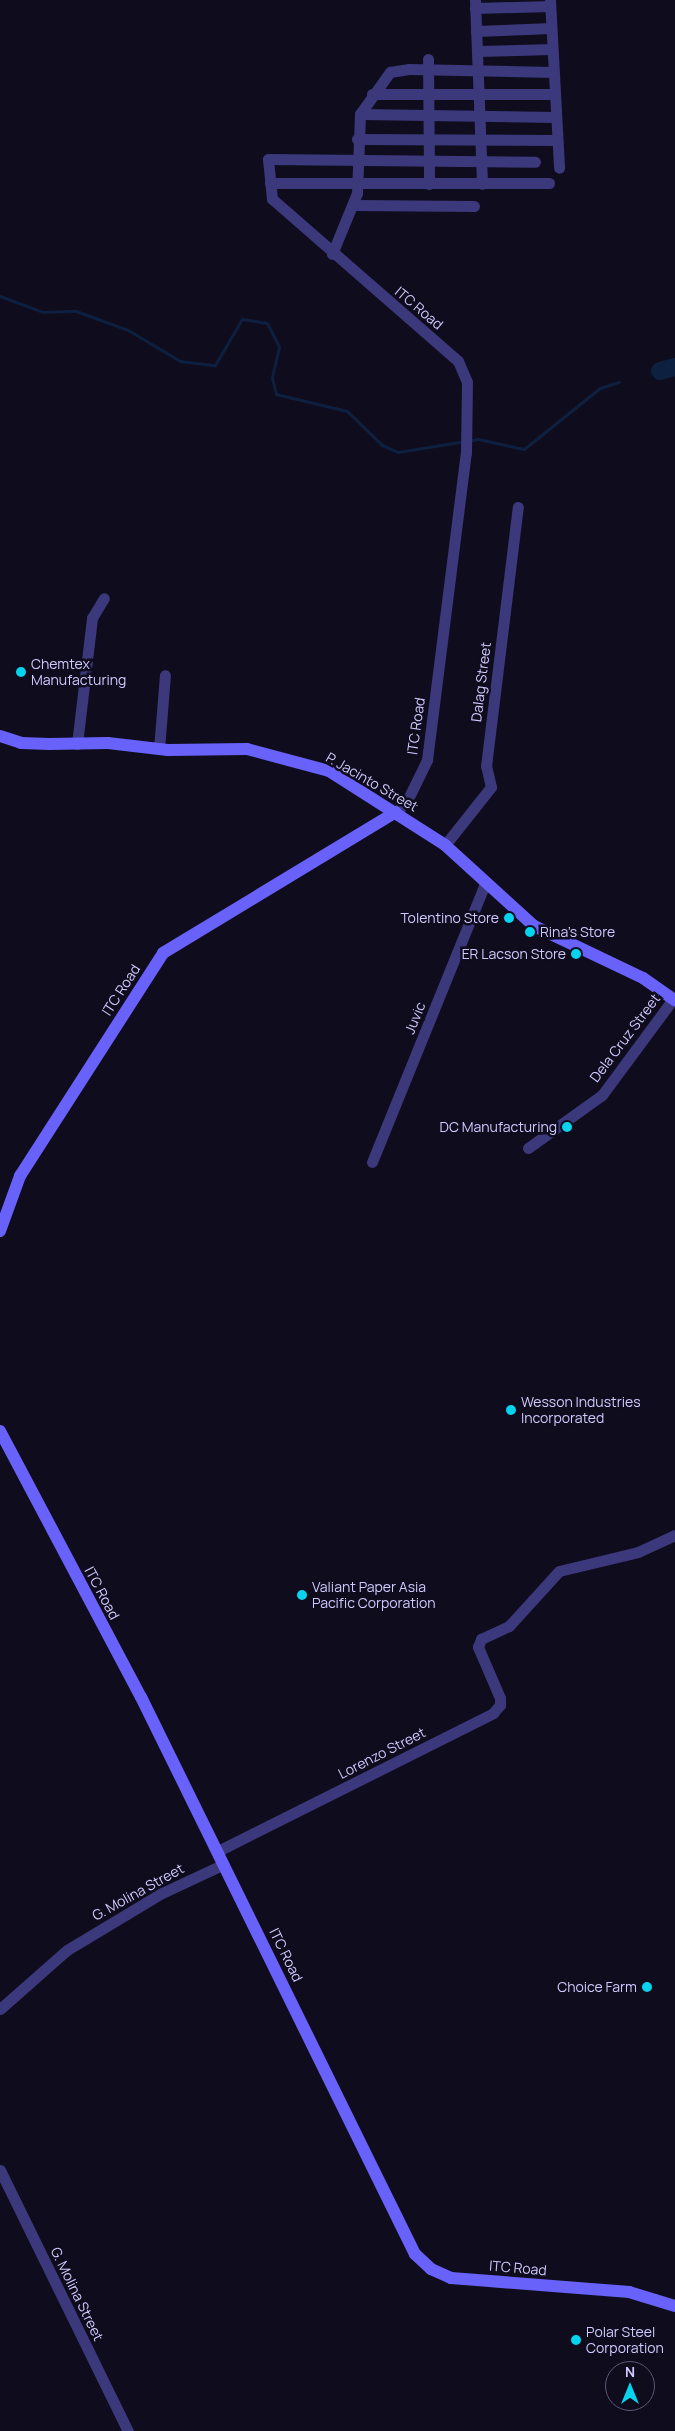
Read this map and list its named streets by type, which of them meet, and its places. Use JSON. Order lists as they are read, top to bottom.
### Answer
{
  "streets": {
    "street": [
      "ITC Road",
      "Dalag Street",
      "P. Jacinto Street",
      "Juvic",
      "Dela Cruz Street",
      "Lorenzo Street",
      "G. Molina Street"
    ]
  },
  "crossings": [
    ["ITC Road", "P. Jacinto Street"],
    ["ITC Road", "Lorenzo Street"],
    ["ITC Road", "G. Molina Street"],
    ["Dalag Street", "P. Jacinto Street"],
    ["P. Jacinto Street", "Juvic"],
    ["P. Jacinto Street", "Dela Cruz Street"]
  ],
  "places": [
    "Chemtex Manufacturing",
    "Tolentino Store",
    "Rina's Store",
    "ER Lacson Store",
    "DC Manufacturing",
    "Wesson Industries Incorporated",
    "Valiant Paper Asia Pacific Corporation",
    "Choice Farm",
    "Polar Steel Corporation"
  ],
  "north": "top"
}
